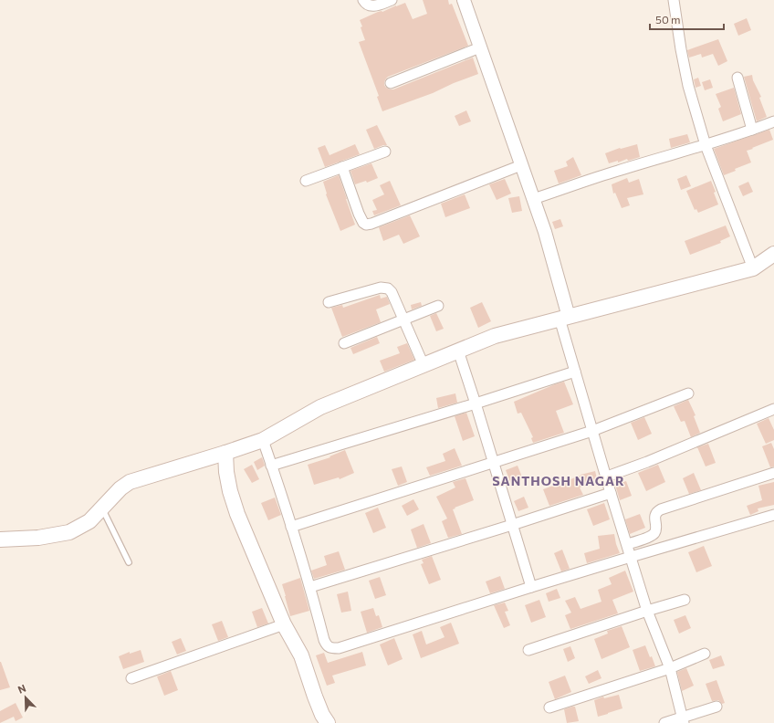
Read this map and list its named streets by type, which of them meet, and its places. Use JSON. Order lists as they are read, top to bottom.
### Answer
{
  "districts": ["SANTHOSH NAGAR"],
  "scale_bar": "50 m",
  "north": "top left"
}
